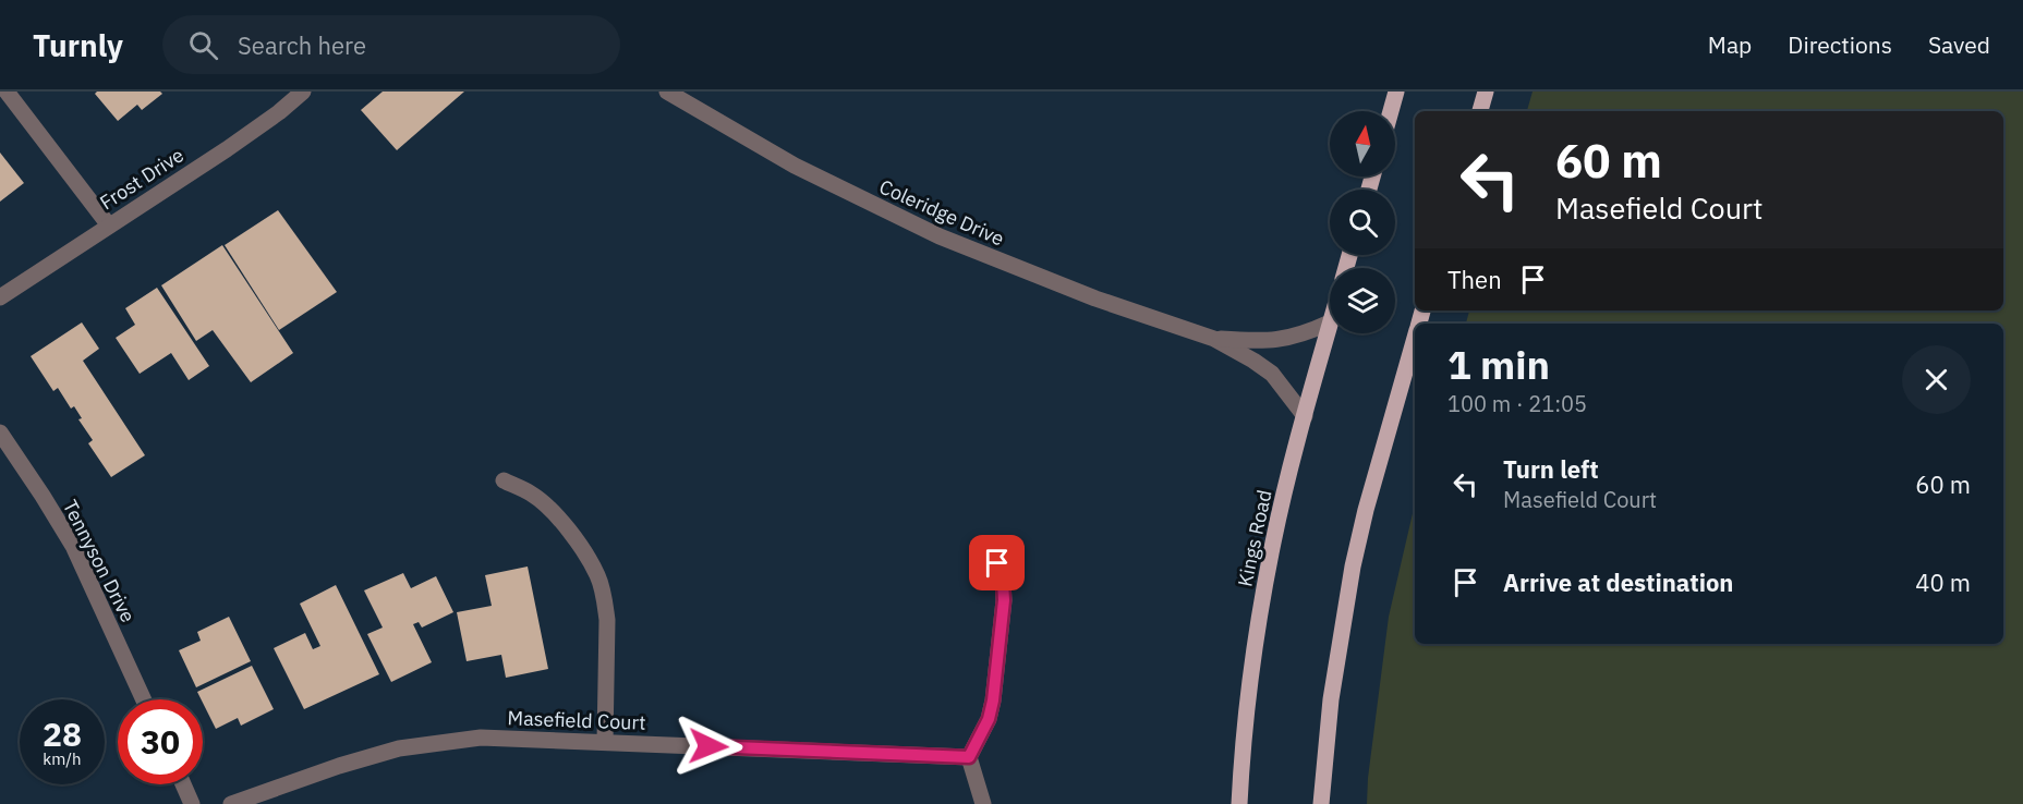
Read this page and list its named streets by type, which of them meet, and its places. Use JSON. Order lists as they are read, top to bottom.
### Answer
{
  "streets": {
    "main road": ["Kings Road"],
    "street": [
      "Frost Drive",
      "Coleridge Drive",
      "Tennyson Drive",
      "Masefield Court"
    ]
  },
  "crossings": [
    ["Coleridge Drive", "Kings Road"]
  ],
  "north": "top",
  "page": {
    "header": "Turnly",
    "search": "Search here",
    "nav": ["Map", "Directions", "Saved"],
    "turn": ["60 m", "Masefield Court"],
    "then": "Then",
    "heading": ["1 min", "100 m · 21:05"],
    "list": [
      {
        "name": "Turn left",
        "note": "Masefield Court",
        "value": "60 m"
      },
      {
        "name": "Arrive at destination",
        "value": "40 m"
      }
    ],
    "speed": "28 km/h",
    "limit": "30"
  }
}
